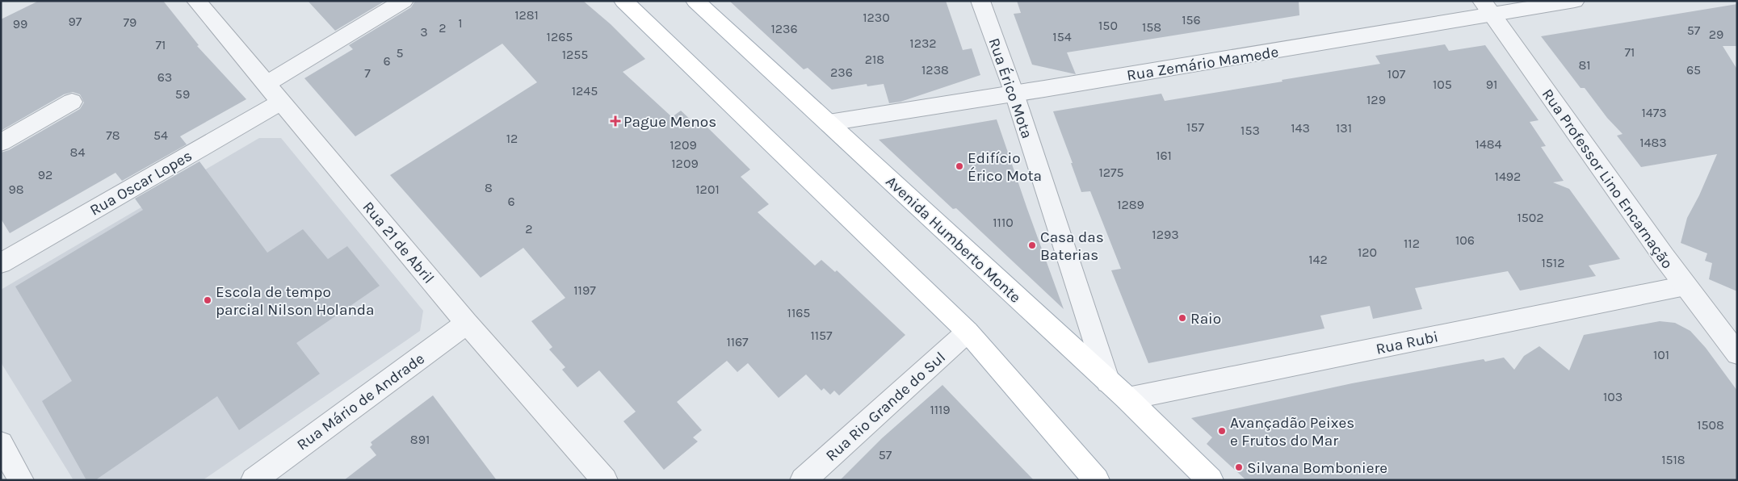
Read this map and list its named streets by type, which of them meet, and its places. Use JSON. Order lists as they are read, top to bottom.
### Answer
{
  "streets": {
    "main road": ["Avenida Humberto Monte"],
    "street": [
      "Rua Zemário Mamede",
      "Rua Érico Mota",
      "Rua Professor Lino Encarnação",
      "Rua Oscar Lopes",
      "Rua 21 de Abril",
      "Rua Rubi",
      "Rua Mário de Andrade",
      "Rua Rio Grande do Sul"
    ]
  },
  "crossings": [
    ["Rua Zemário Mamede", "Rua Érico Mota"],
    ["Rua Zemário Mamede", "Rua Professor Lino Encarnação"],
    ["Rua Zemário Mamede", "Avenida Humberto Monte"],
    ["Rua Érico Mota", "Avenida Humberto Monte"],
    ["Rua Professor Lino Encarnação", "Rua Rubi"],
    ["Rua Oscar Lopes", "Rua 21 de Abril"],
    ["Avenida Humberto Monte", "Rua Rubi"],
    ["Rua 21 de Abril", "Rua Mário de Andrade"]
  ],
  "places": {
    "health": ["Pague Menos"],
    "other": [
      "Edifício Érico Mota",
      "Casa das Baterias",
      "Escola de tempo parcial Nilson Holanda",
      "Raio",
      "Avançadão Peixes e Frutos do Mar",
      "Silvana Bomboniere"
    ]
  },
  "house_numbers": [
    "1281",
    "1230",
    "156",
    "97",
    "79",
    "1",
    "99",
    "150",
    "158",
    "2",
    "1236",
    "57",
    "3",
    "29",
    "1265",
    "154",
    "1232",
    "71",
    "71",
    "5",
    "1255",
    "218",
    "6",
    "81",
    "1238",
    "65",
    "236",
    "7",
    "107",
    "63",
    "105",
    "91",
    "1245",
    "59",
    "129",
    "1473",
    "157",
    "143",
    "131",
    "153",
    "78",
    "54",
    "12",
    "1483",
    "1484",
    "1209",
    "84",
    "161",
    "1209",
    "1275",
    "92",
    "1492",
    "8",
    "98",
    "1201",
    "6",
    "1289",
    "1502",
    "1110",
    "2",
    "1293",
    "106",
    "112",
    "120",
    "142",
    "1512",
    "1197",
    "1165",
    "1157",
    "1167",
    "101",
    "103",
    "1119",
    "1508",
    "891",
    "57",
    "1518"
  ]
}
